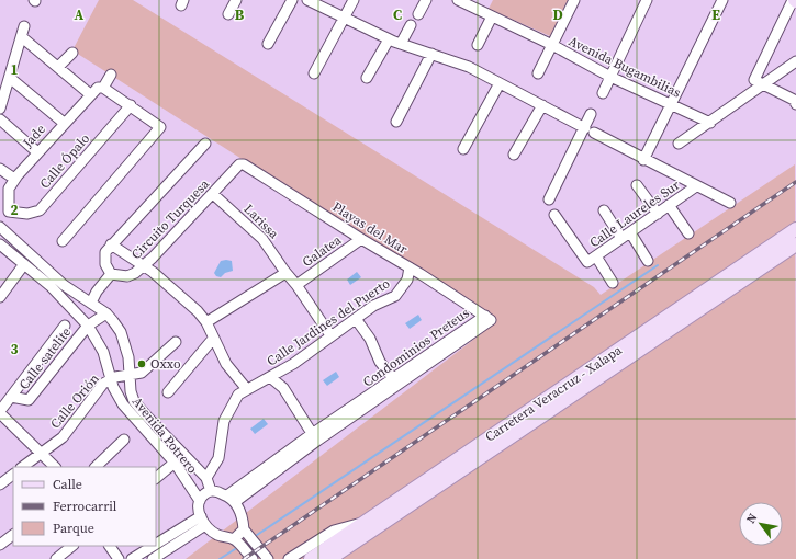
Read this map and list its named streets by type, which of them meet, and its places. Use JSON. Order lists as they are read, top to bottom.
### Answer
{
  "streets": {
    "main road": ["Carretera Veracruz - Xalapa"],
    "street": [
      "Avenida Bugambilias",
      "Jade",
      "Calle Ópalo",
      "Calle Laureles Sur",
      "Circuito Turquesa",
      "Larissa",
      "Playas del Mar",
      "Galatea",
      "Calle Jardines del Puerto",
      "Condominios Preteus",
      "Calle satelite",
      "Calle Orión",
      "Avenida Potrero"
    ]
  },
  "crossings": [
    ["Jade", "Calle Ópalo"],
    ["Circuito Turquesa", "Larissa"],
    ["Circuito Turquesa", "Playas del Mar"],
    ["Larissa", "Galatea"],
    ["Larissa", "Calle Jardines del Puerto"],
    ["Playas del Mar", "Galatea"],
    ["Playas del Mar", "Calle Jardines del Puerto"],
    ["Playas del Mar", "Condominios Preteus"],
    ["Calle Jardines del Puerto", "Avenida Potrero"],
    ["Condominios Preteus", "Avenida Potrero"],
    ["Calle satelite", "Avenida Potrero"],
    ["Calle Orión", "Avenida Potrero"]
  ],
  "places": ["Oxxo"],
  "legend": ["Calle", "Ferrocarril", "Parque"],
  "north": "top left",
  "grid": {
    "columns": [
      "A",
      "B",
      "C",
      "D",
      "E"
    ],
    "rows": ["1", "2", "3"]
  }
}
